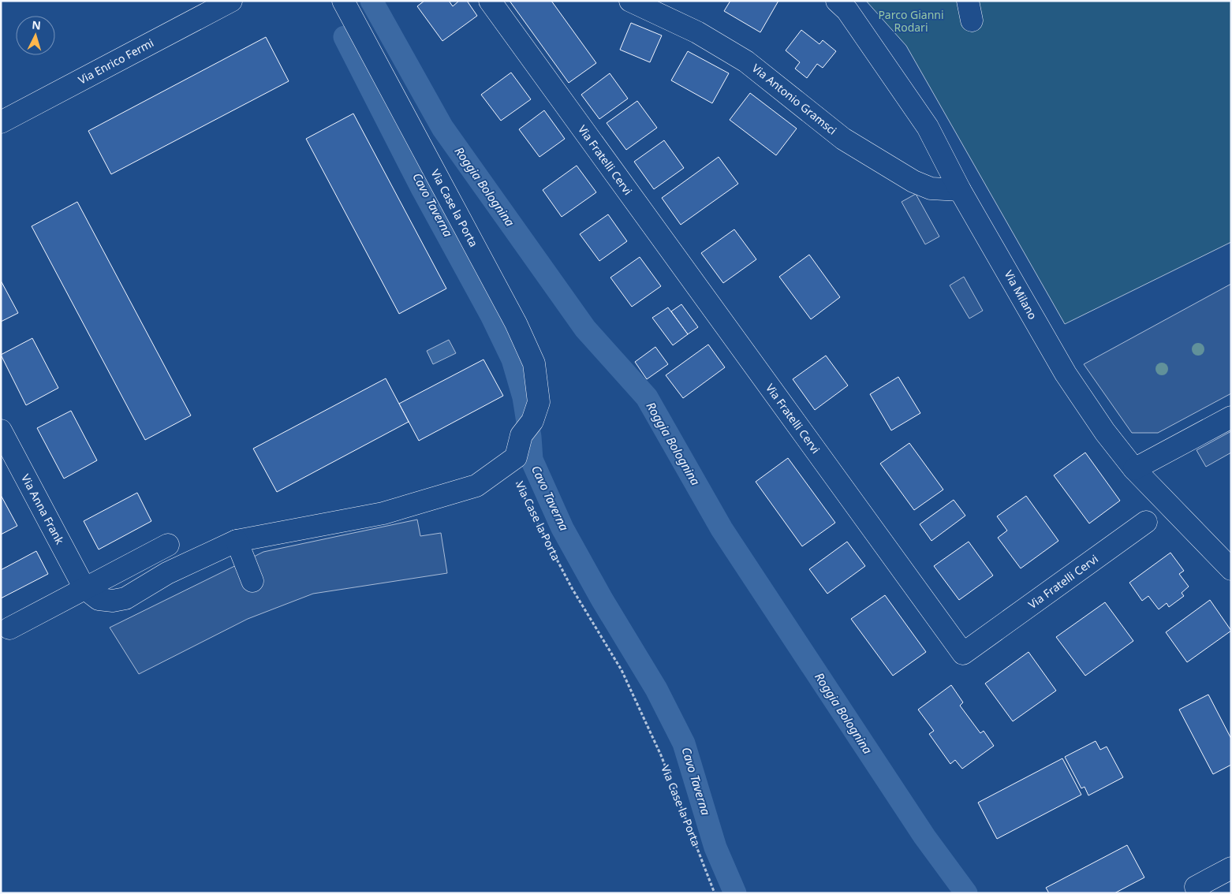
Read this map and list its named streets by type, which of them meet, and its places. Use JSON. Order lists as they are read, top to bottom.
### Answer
{
  "streets": {
    "street": [
      "Via Enrico Fermi",
      "Via Antonio Gramsci",
      "Via Fratelli Cervi",
      "Via Case la Porta",
      "Via Milano",
      "Via Anna Frank"
    ]
  },
  "crossings": [
    ["Via Antonio Gramsci", "Via Milano"]
  ],
  "water": ["Roggia Bolognina", "Cavo Taverna"],
  "parks": ["Parco Gianni Rodari"],
  "north": "top"
}
